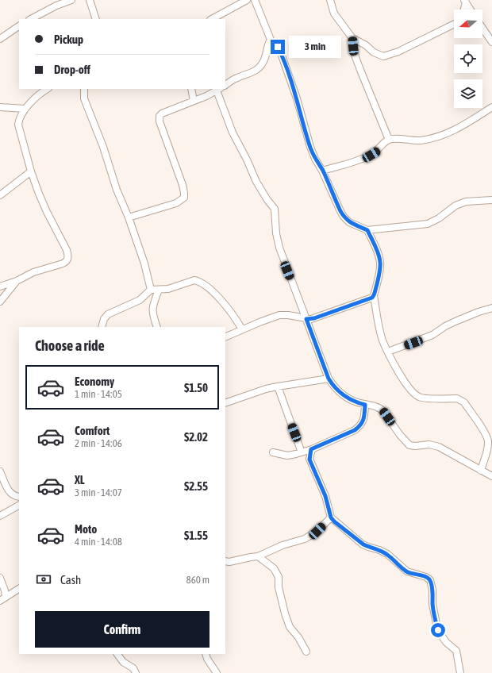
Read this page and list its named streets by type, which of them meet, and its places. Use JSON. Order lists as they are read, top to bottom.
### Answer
{
  "north": "left",
  "page": {
    "banner": ["Pickup", "Drop-off"],
    "bubble": "3 min",
    "heading": "Choose a ride",
    "list": [
      {
        "name": "Economy",
        "note": "1 min · 14:05",
        "value": "$1.50"
      },
      {
        "name": "Comfort",
        "note": "2 min · 14:06",
        "value": "$2.02"
      },
      {
        "name": "XL",
        "note": "3 min · 14:07",
        "value": "$2.55"
      },
      {
        "name": "Moto",
        "note": "4 min · 14:08",
        "value": "$1.55"
      }
    ],
    "pay": ["Cash", "860 m"],
    "buttons": "Confirm"
  }
}
